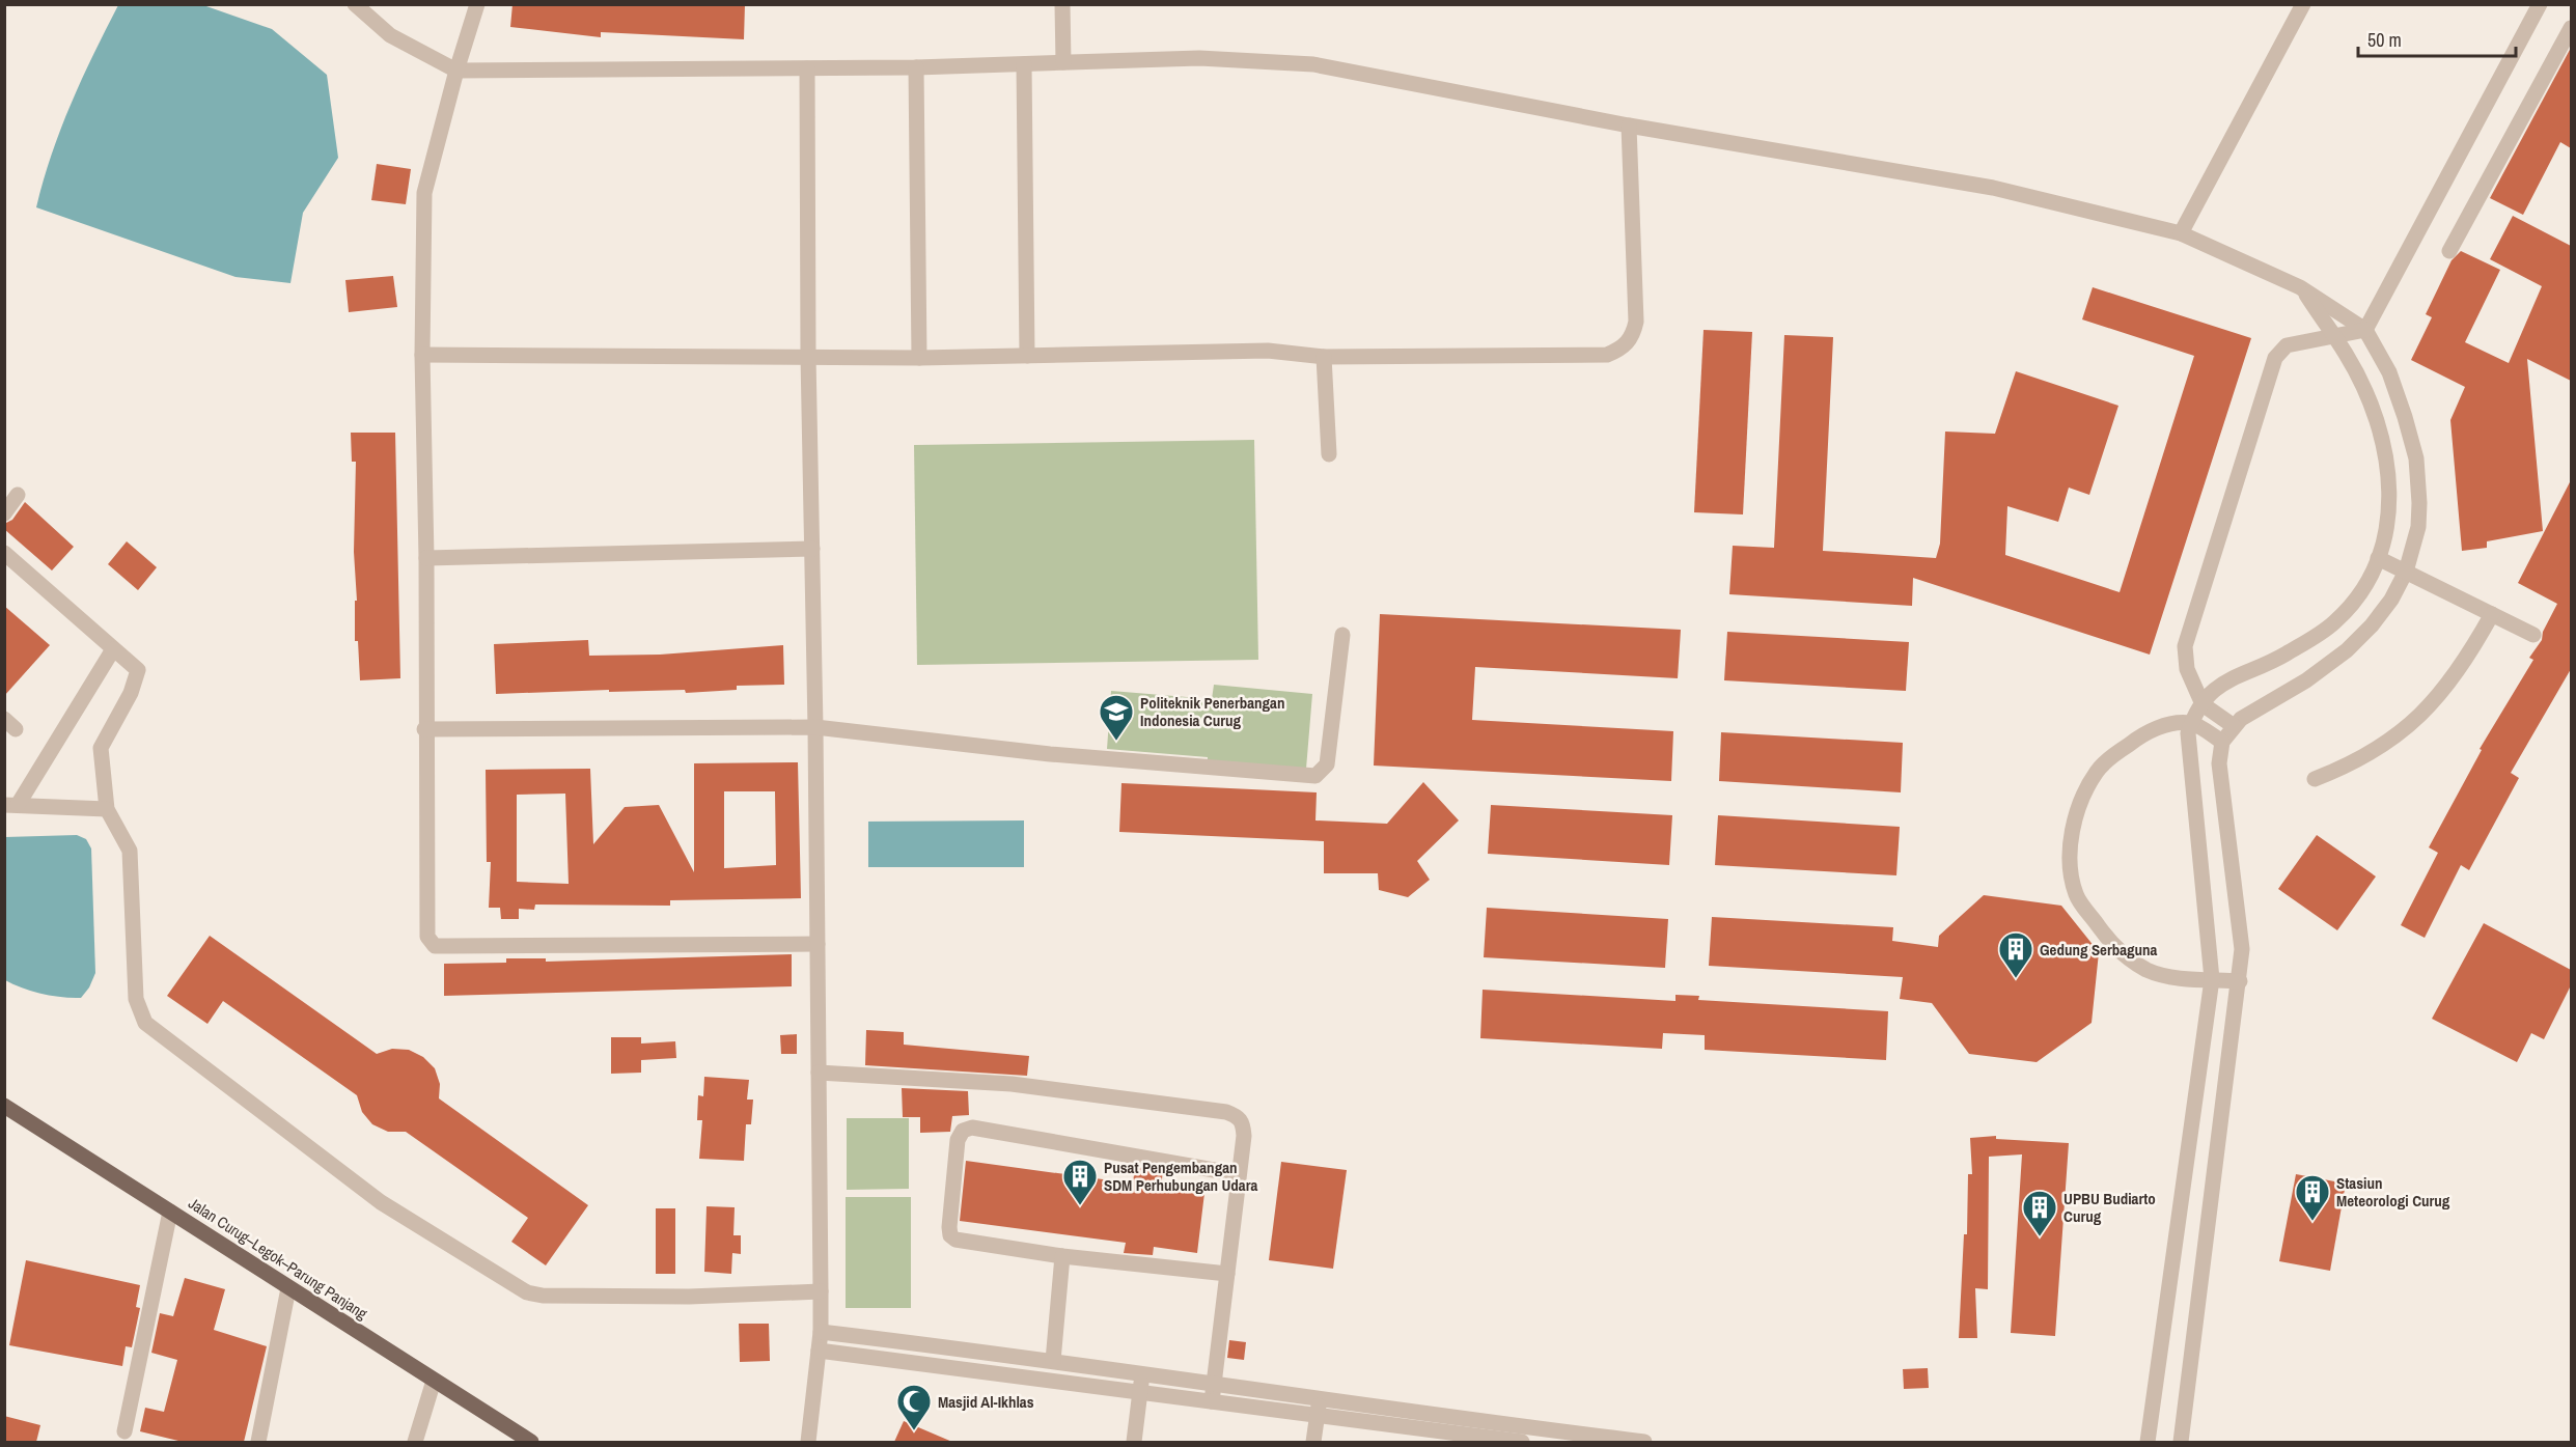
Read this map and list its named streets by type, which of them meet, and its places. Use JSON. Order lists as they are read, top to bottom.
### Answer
{
  "streets": {
    "main road": ["Jalan Curug–Legok–Parung Panjang"]
  },
  "places": {
    "school or university": ["Politeknik Penerbangan Indonesia Curug"],
    "building": [
      "Gedung Serbaguna",
      "Pusat Pengembangan SDM Perhubungan Udara",
      "Stasiun Meteorologi Curug",
      "UPBU Budiarto Curug"
    ],
    "mosque": ["Masjid Al-Ikhlas"]
  },
  "scale_bar": "50 m"
}
